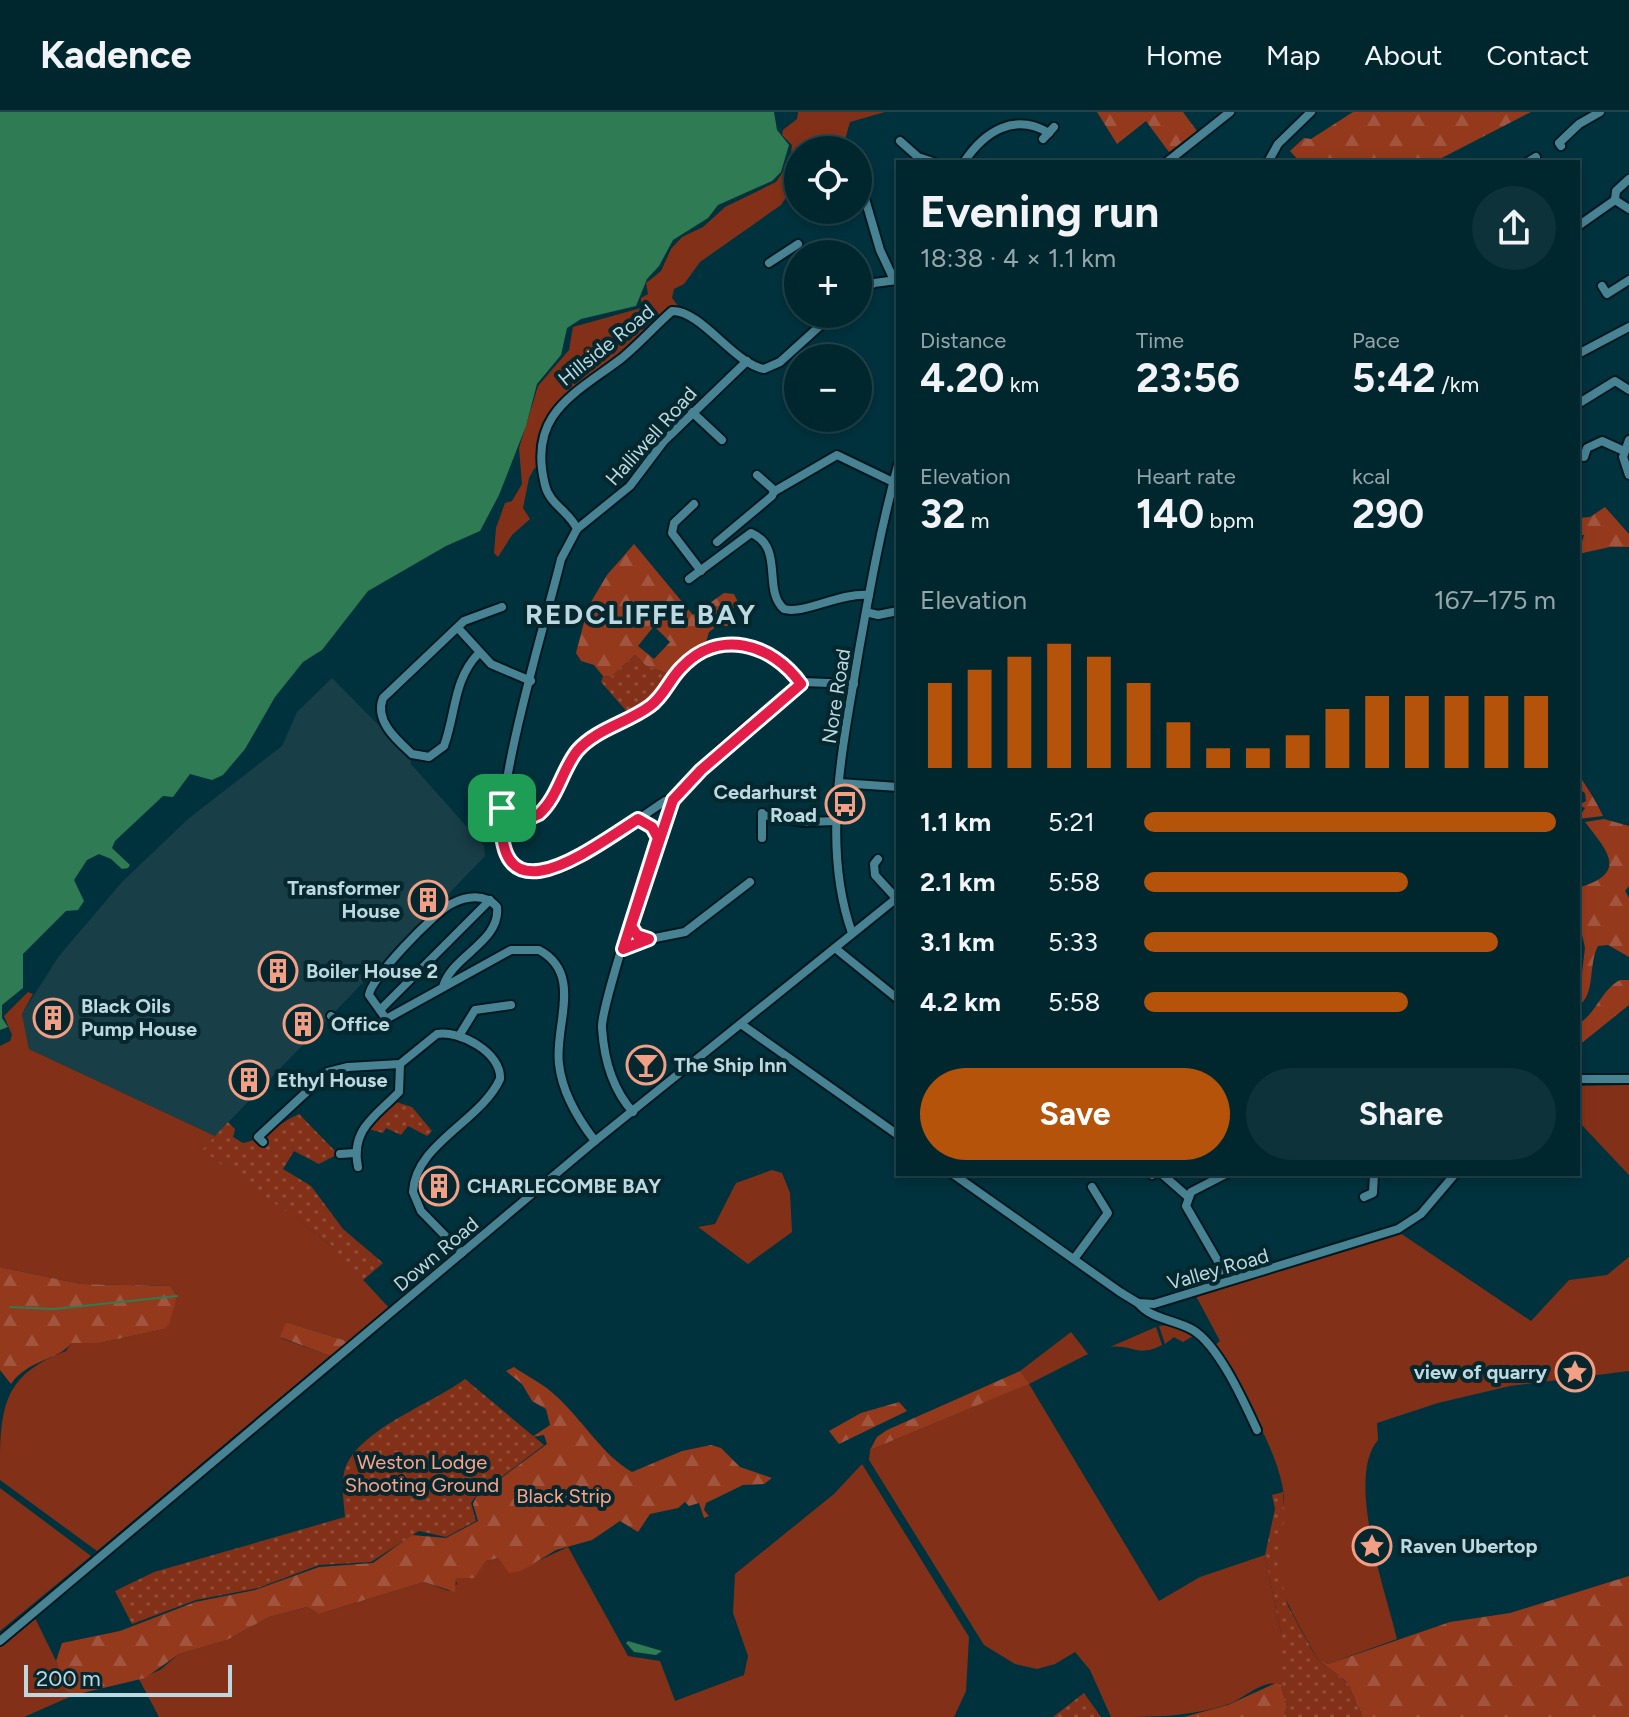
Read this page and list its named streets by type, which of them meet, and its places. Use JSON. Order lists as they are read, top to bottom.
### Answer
{
  "streets": {
    "street": [
      "Hillside Road",
      "Halliwell Road",
      "Nore Road",
      "Down Road",
      "Valley Road"
    ]
  },
  "crossings": [
    ["Hillside Road", "Halliwell Road"],
    ["Nore Road", "Down Road"]
  ],
  "districts": ["REDCLIFFE BAY"],
  "parks": ["Weston Lodge Shooting Ground", "Black Strip"],
  "places": {
    "bus stop": ["Cedarhurst Road"],
    "building": [
      "Transformer House",
      "Boiler House 2",
      "Black Oils Pump House",
      "Office",
      "Ethyl House",
      "CHARLECOMBE BAY"
    ],
    "bar": ["The Ship Inn"],
    "place": ["view of quarry", "Raven Ubertop"]
  },
  "scale_bar": "200 m",
  "page": {
    "header": "Kadence",
    "nav": [
      "Home",
      "Map",
      "About",
      "Contact"
    ],
    "map_buttons": ["+", "−"],
    "heading": ["Evening run", "18:38 · 4 × 1.1 km"],
    "stats": [
      ["Distance", "4.20 km"],
      ["Time", "23:56"],
      ["Pace", "5:42 /km"],
      ["Elevation", "32 m"],
      ["Heart rate", "140 bpm"],
      ["kcal", "290"]
    ],
    "chart": ["Elevation", "167–175 m"],
    "list": [
      {
        "name": "1.1 km",
        "note": "5:21"
      },
      {
        "name": "2.1 km",
        "note": "5:58"
      },
      {
        "name": "3.1 km",
        "note": "5:33"
      },
      {
        "name": "4.2 km",
        "note": "5:58"
      }
    ],
    "buttons": ["Save", "Share"],
    "scale": "200 m"
  }
}
